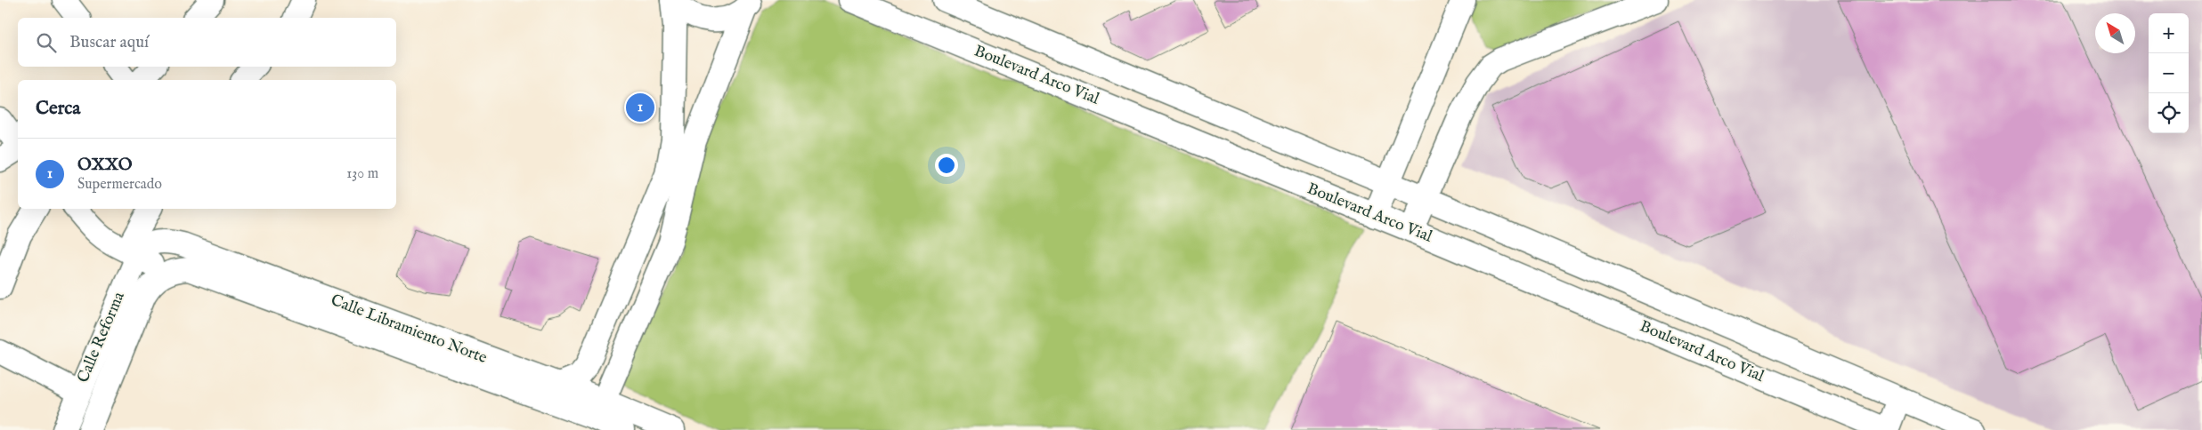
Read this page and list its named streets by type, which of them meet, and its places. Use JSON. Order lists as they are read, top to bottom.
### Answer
{
  "streets": {
    "street": ["Boulevard Arco Vial", "Calle Libramiento Norte", "Calle Reforma"]
  },
  "crossings": [
    ["Calle Libramiento Norte", "Calle Reforma"]
  ],
  "north": "top left",
  "page": {
    "map_buttons": ["+", "−"],
    "search": "Buscar aquí",
    "heading": "Cerca",
    "pins": "1",
    "list": [
      {
        "mark": "1",
        "name": "OXXO",
        "note": "Supermercado",
        "value": "130 m"
      }
    ]
  }
}
